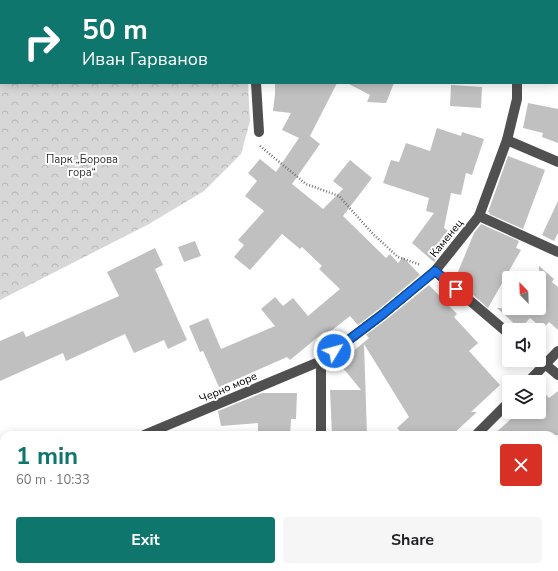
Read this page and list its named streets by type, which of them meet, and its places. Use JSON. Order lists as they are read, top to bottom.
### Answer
{
  "streets": {
    "street": ["Каменец", "Черно море"]
  },
  "crossings": [
    ["Каменец", "Черно море"]
  ],
  "parks": ["Парк „Борова гора“"],
  "north": "top left",
  "page": {
    "turn": ["50 m", "Иван Гарванов"],
    "heading": ["1 min", "60 m · 10:33"],
    "buttons": ["Exit", "Share"]
  }
}
